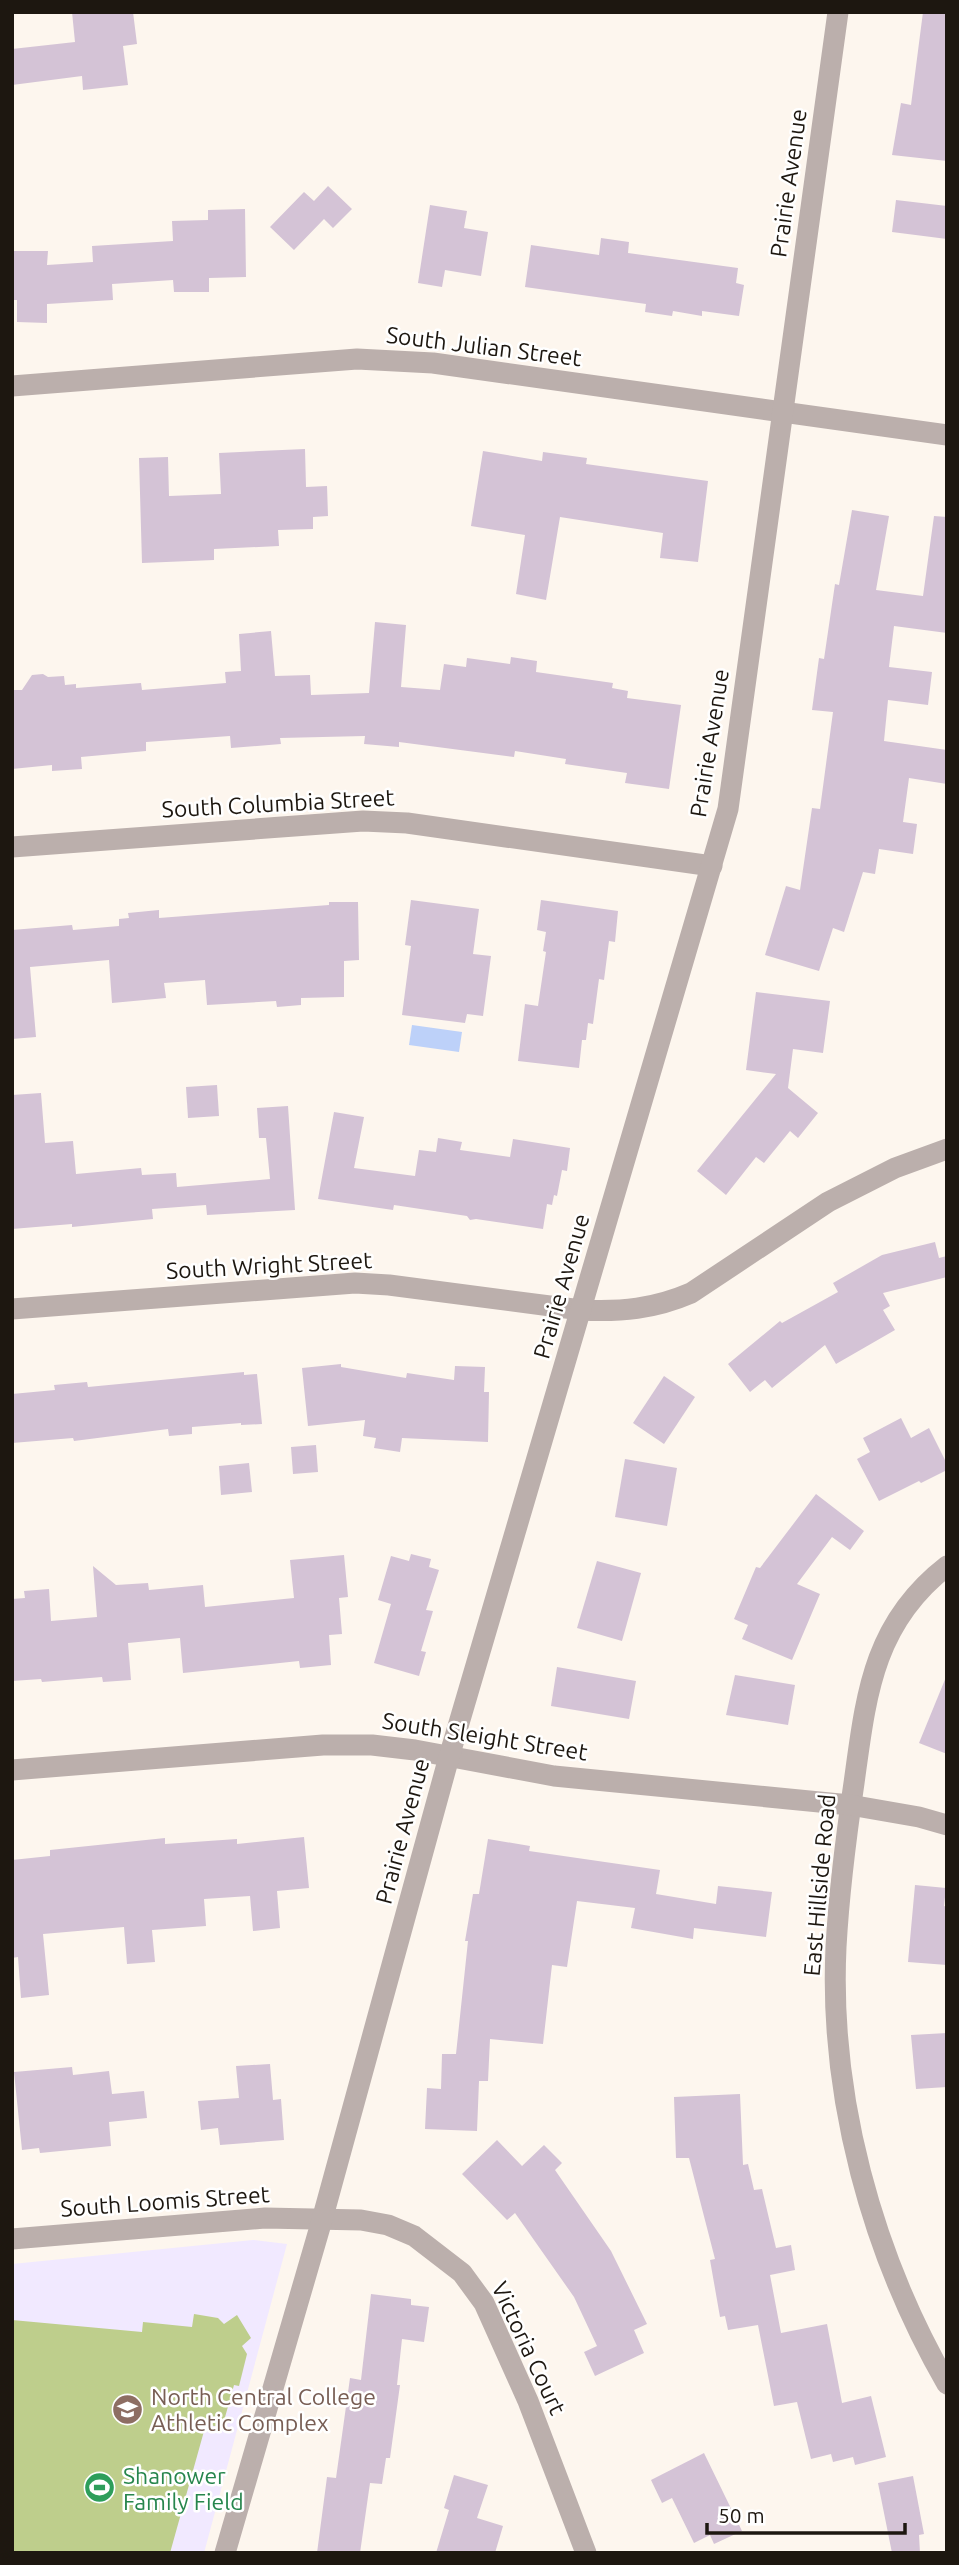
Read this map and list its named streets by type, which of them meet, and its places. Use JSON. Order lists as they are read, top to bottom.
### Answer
{
  "streets": {
    "street": [
      "Prairie Avenue",
      "South Julian Street",
      "South Columbia Street",
      "South Wright Street",
      "South Sleight Street",
      "East Hillside Road",
      "South Loomis Street",
      "Victoria Court"
    ]
  },
  "crossings": [
    ["Prairie Avenue", "South Julian Street"],
    ["Prairie Avenue", "South Columbia Street"],
    ["Prairie Avenue", "South Wright Street"],
    ["Prairie Avenue", "South Sleight Street"],
    ["Prairie Avenue", "South Loomis Street"],
    ["Prairie Avenue", "Victoria Court"],
    ["South Sleight Street", "East Hillside Road"],
    ["South Loomis Street", "Victoria Court"]
  ],
  "places": {
    "school or university": ["North Central College Athletic Complex"],
    "sports": ["Shanower Family Field"]
  },
  "scale_bar": "50 m"
}
